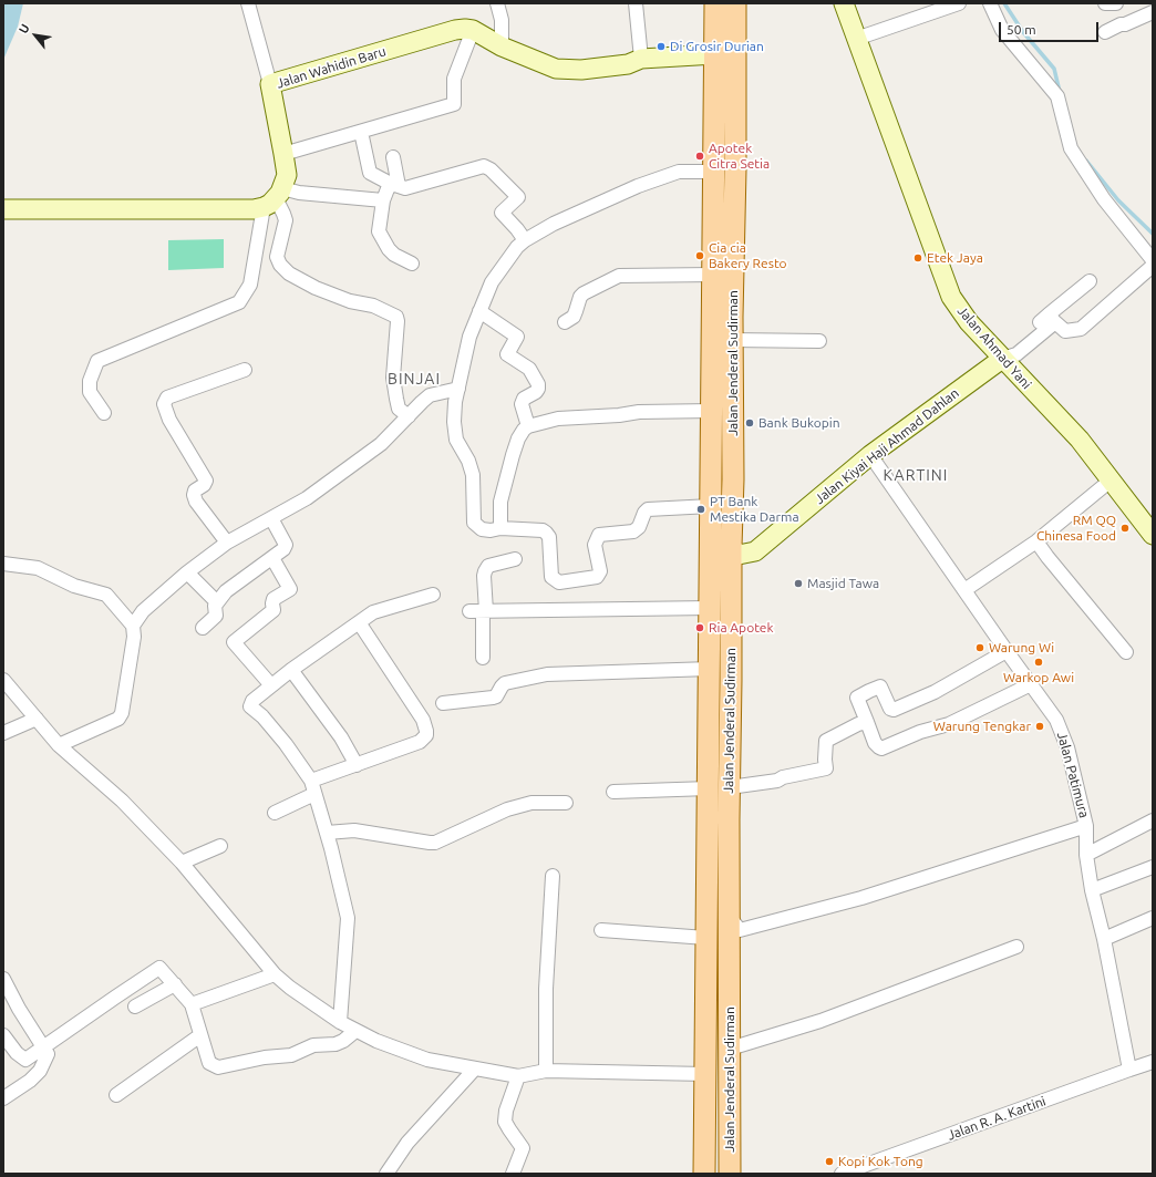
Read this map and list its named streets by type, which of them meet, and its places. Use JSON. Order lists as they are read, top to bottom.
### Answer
{
  "streets": {
    "main road": ["Jalan Jenderal Sudirman"],
    "street": [
      "Jalan Wahidin Baru",
      "Jalan Ahmad Yani",
      "Jalan Kiyai Haji Ahmad Dahlan",
      "Jalan Patimura",
      "Jalan R. A. Kartini"
    ]
  },
  "crossings": [
    ["Jalan Ahmad Yani", "Jalan Kiyai Haji Ahmad Dahlan"],
    ["Jalan Jenderal Sudirman", "Jalan Kiyai Haji Ahmad Dahlan"],
    ["Jalan Kiyai Haji Ahmad Dahlan", "Jalan Patimura"],
    ["Jalan Patimura", "Jalan R. A. Kartini"]
  ],
  "districts": ["BINJAI", "KARTINI"],
  "places": [
    "Di Grosir Durian",
    "Apotek Citra Setia",
    "Cia cia Bakery Resto",
    "Etek Jaya",
    "Bank Bukopin",
    "PT Bank Mestika Darma",
    "RM QQ Chinesa Food",
    "Masjid Tawa",
    "Ria Apotek",
    "Warung Wi",
    "Warkop Awi",
    "Warung Tengkar",
    "Kopi Kok Tong"
  ],
  "scale_bar": "50 m",
  "north": "top left"
}
